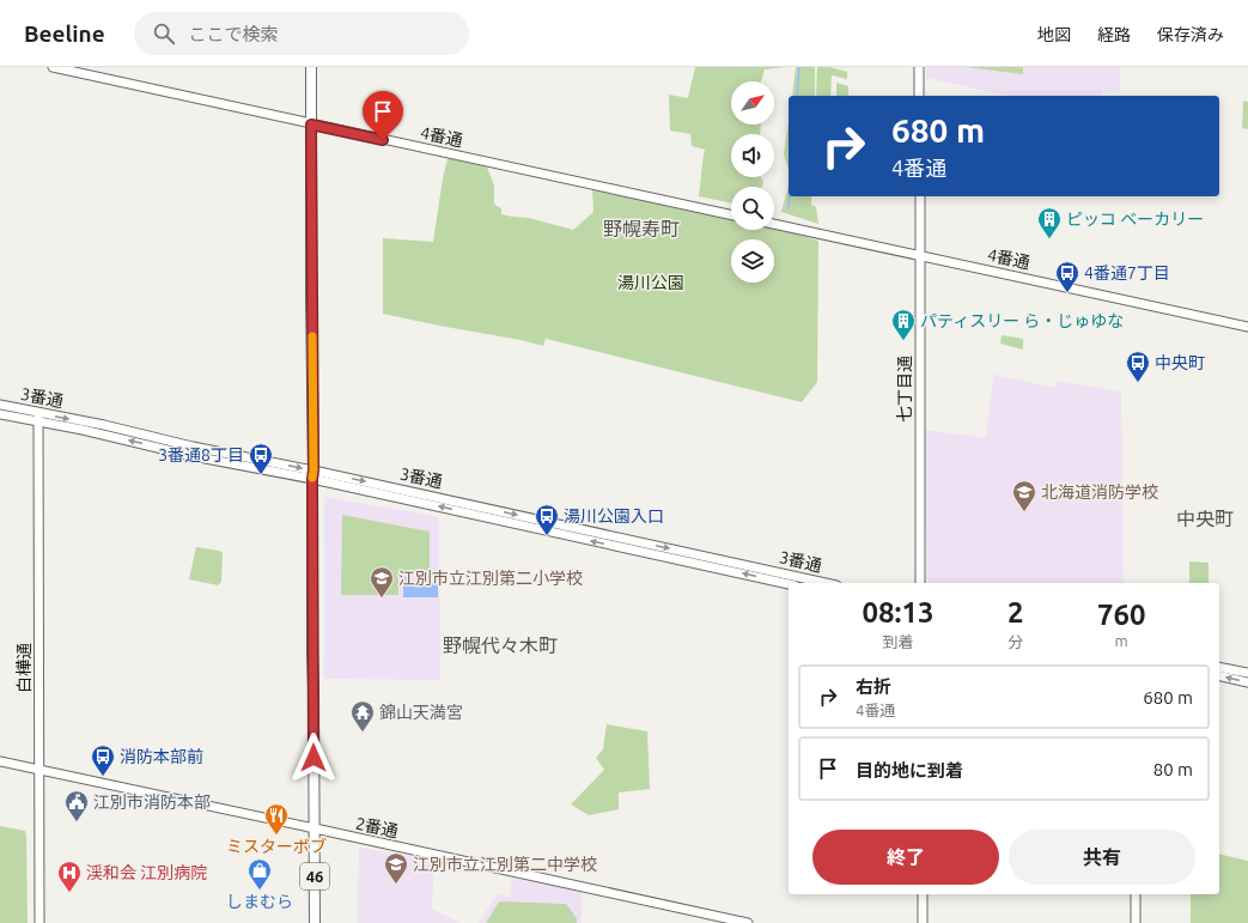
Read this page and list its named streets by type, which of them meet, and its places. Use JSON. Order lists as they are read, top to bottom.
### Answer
{
  "streets": {
    "main road": ["46"],
    "street": [
      "4番通",
      "七丁目通",
      "3番通",
      "白樺通",
      "2番通"
    ]
  },
  "crossings": [
    ["4番通", "七丁目通"],
    ["4番通", "46"],
    ["3番通", "白樺通"],
    ["3番通", "46"],
    ["白樺通", "2番通"],
    ["2番通", "46"]
  ],
  "districts": ["野幌寿町", "中央町", "野幌代々木町"],
  "parks": ["湯川公園"],
  "places": {
    "building": ["ピッコ ベーカリー", "パティスリー ら・じゅゆな"],
    "bus stop": [
      "4番通7丁目",
      "中央町",
      "3番通8丁目",
      "湯川公園入口",
      "消防本部前"
    ],
    "school or university": ["北海道消防学校", "江別市立江別第二小学校", "江別市立江別第二中学校"],
    "temple": ["錦山天満宮"],
    "public building": ["江別市消防本部"],
    "restaurant": ["ミスターボブ"],
    "shop": ["しまむら"],
    "hospital": ["渓和会 江別病院"]
  },
  "north": "top right",
  "page": {
    "header": "Beeline",
    "search": "ここで検索",
    "nav": ["地図", "経路", "保存済み"],
    "turn": ["680 m", "4番通"],
    "eta": [
      "08:13",
      "到着",
      "2",
      "分",
      "760",
      "m"
    ],
    "list": [
      {
        "name": "右折",
        "note": "4番通",
        "value": "680 m"
      },
      {
        "name": "目的地に到着",
        "value": "80 m"
      }
    ],
    "buttons": ["終了", "共有"]
  }
}
